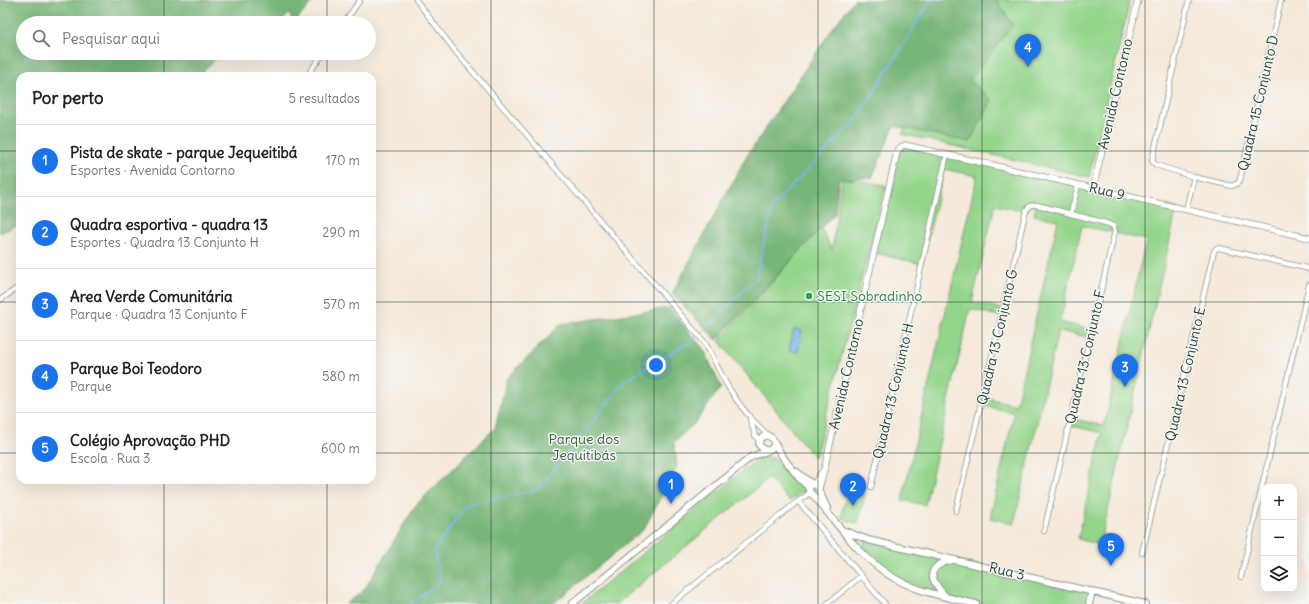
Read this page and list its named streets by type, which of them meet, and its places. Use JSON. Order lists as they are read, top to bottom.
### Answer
{
  "streets": {
    "main road": ["Rua 3"],
    "street": [
      "Avenida Contorno",
      "Quadra 15 Conjunto D",
      "Rua 9",
      "Quadra 13 Conjunto G",
      "Quadra 13 Conjunto F",
      "Quadra 13 Conjunto E",
      "Quadra 13 Conjunto H"
    ]
  },
  "crossings": [
    ["Avenida Contorno", "Rua 9"],
    ["Rua 9", "Quadra 13 Conjunto H"],
    ["Quadra 13 Conjunto G", "Quadra 13 Conjunto F"]
  ],
  "parks": ["Parque dos Jequitibás"],
  "places": ["SESI Sobradinho"],
  "page": {
    "search": "Pesquisar aqui",
    "pins": [
      "4",
      "3",
      "1",
      "2",
      "5"
    ],
    "heading": ["Por perto", "5 resultados"],
    "list": [
      {
        "mark": "1",
        "name": "Pista de skate - parque Jequeitibá",
        "note": "Esportes · Avenida Contorno",
        "value": "170 m"
      },
      {
        "mark": "2",
        "name": "Quadra esportiva - quadra 13",
        "note": "Esportes · Quadra 13 Conjunto H",
        "value": "290 m"
      },
      {
        "mark": "3",
        "name": "Area Verde Comunitária",
        "note": "Parque · Quadra 13 Conjunto F",
        "value": "570 m"
      },
      {
        "mark": "4",
        "name": "Parque Boi Teodoro",
        "note": "Parque",
        "value": "580 m"
      },
      {
        "mark": "5",
        "name": "Colégio Aprovação PHD",
        "note": "Escola · Rua 3",
        "value": "600 m"
      }
    ],
    "map_buttons": ["+", "−"]
  }
}
